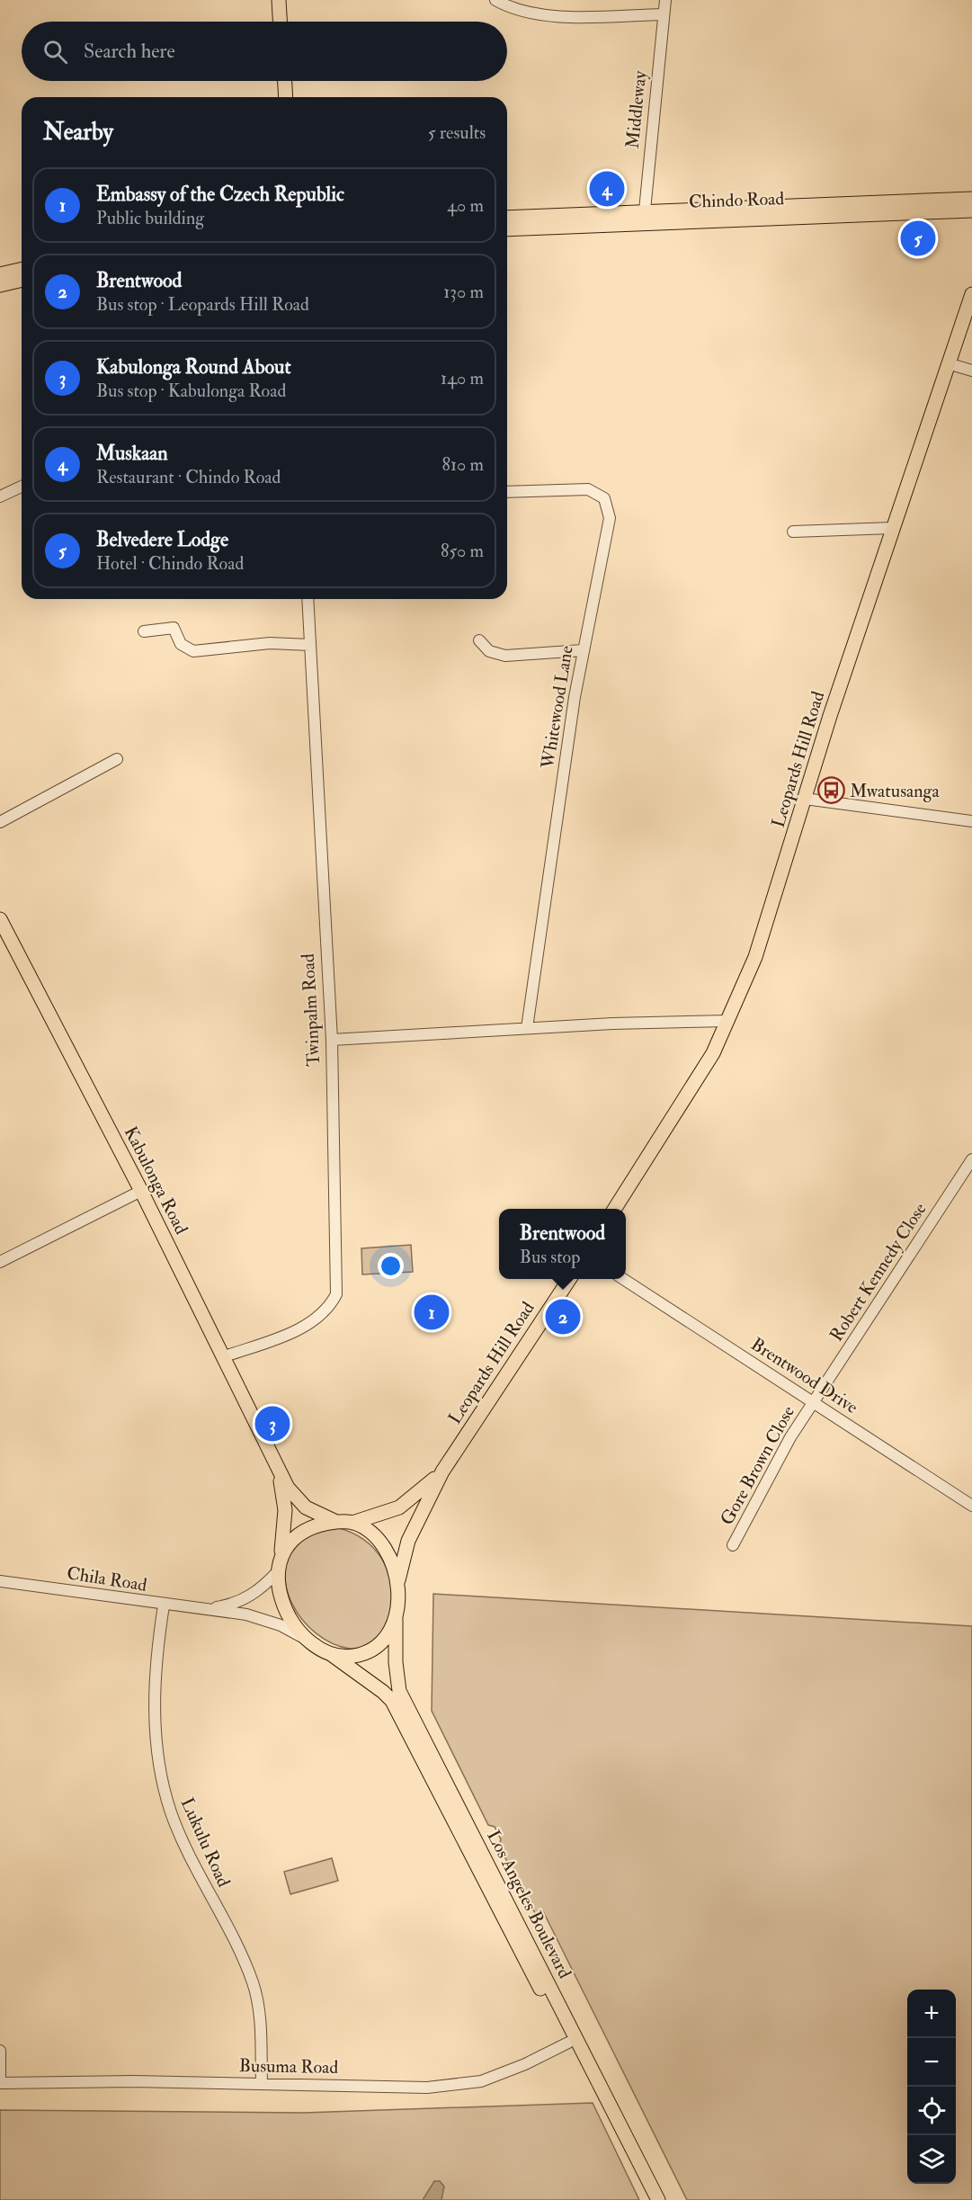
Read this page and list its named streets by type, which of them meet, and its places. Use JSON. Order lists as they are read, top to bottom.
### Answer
{
  "streets": {
    "main road": [
      "Chindo Road",
      "Leopards Hill Road",
      "Kabulonga Road",
      "Los Angeles Boulevard"
    ],
    "street": [
      "Middleway",
      "Whitewood Lane",
      "Twinpalm Road",
      "Robert Kennedy Close",
      "Brentwood Drive",
      "Gore Brown Close",
      "Chila Road",
      "Lukulu Road",
      "Busuma Road"
    ]
  },
  "crossings": [
    ["Middleway", "Chindo Road"],
    ["Leopards Hill Road", "Kabulonga Road"],
    ["Leopards Hill Road", "Chila Road"],
    ["Leopards Hill Road", "Los Angeles Boulevard"],
    ["Twinpalm Road", "Kabulonga Road"],
    ["Kabulonga Road", "Chila Road"],
    ["Kabulonga Road", "Los Angeles Boulevard"],
    ["Robert Kennedy Close", "Brentwood Drive"],
    ["Robert Kennedy Close", "Gore Brown Close"],
    ["Brentwood Drive", "Gore Brown Close"],
    ["Chila Road", "Lukulu Road"],
    ["Chila Road", "Los Angeles Boulevard"],
    ["Lukulu Road", "Busuma Road"],
    ["Los Angeles Boulevard", "Busuma Road"]
  ],
  "places": {
    "bus stop": ["Mwatusanga"]
  },
  "page": {
    "search": "Search here",
    "heading": ["Nearby", "5 results"],
    "list": [
      {
        "mark": "1",
        "name": "Embassy of the Czech Republic",
        "note": "Public building",
        "value": "40 m"
      },
      {
        "mark": "2",
        "name": "Brentwood",
        "note": "Bus stop · Leopards Hill Road",
        "value": "130 m"
      },
      {
        "mark": "3",
        "name": "Kabulonga Round About",
        "note": "Bus stop · Kabulonga Road",
        "value": "140 m"
      },
      {
        "mark": "4",
        "name": "Muskaan",
        "note": "Restaurant · Chindo Road",
        "value": "810 m"
      },
      {
        "mark": "5",
        "name": "Belvedere Lodge",
        "note": "Hotel · Chindo Road",
        "value": "850 m"
      }
    ],
    "pins": [
      "4",
      "5",
      "1",
      "2",
      "3"
    ],
    "popup": ["Brentwood", "Bus stop"],
    "map_buttons": ["+", "−"]
  }
}
